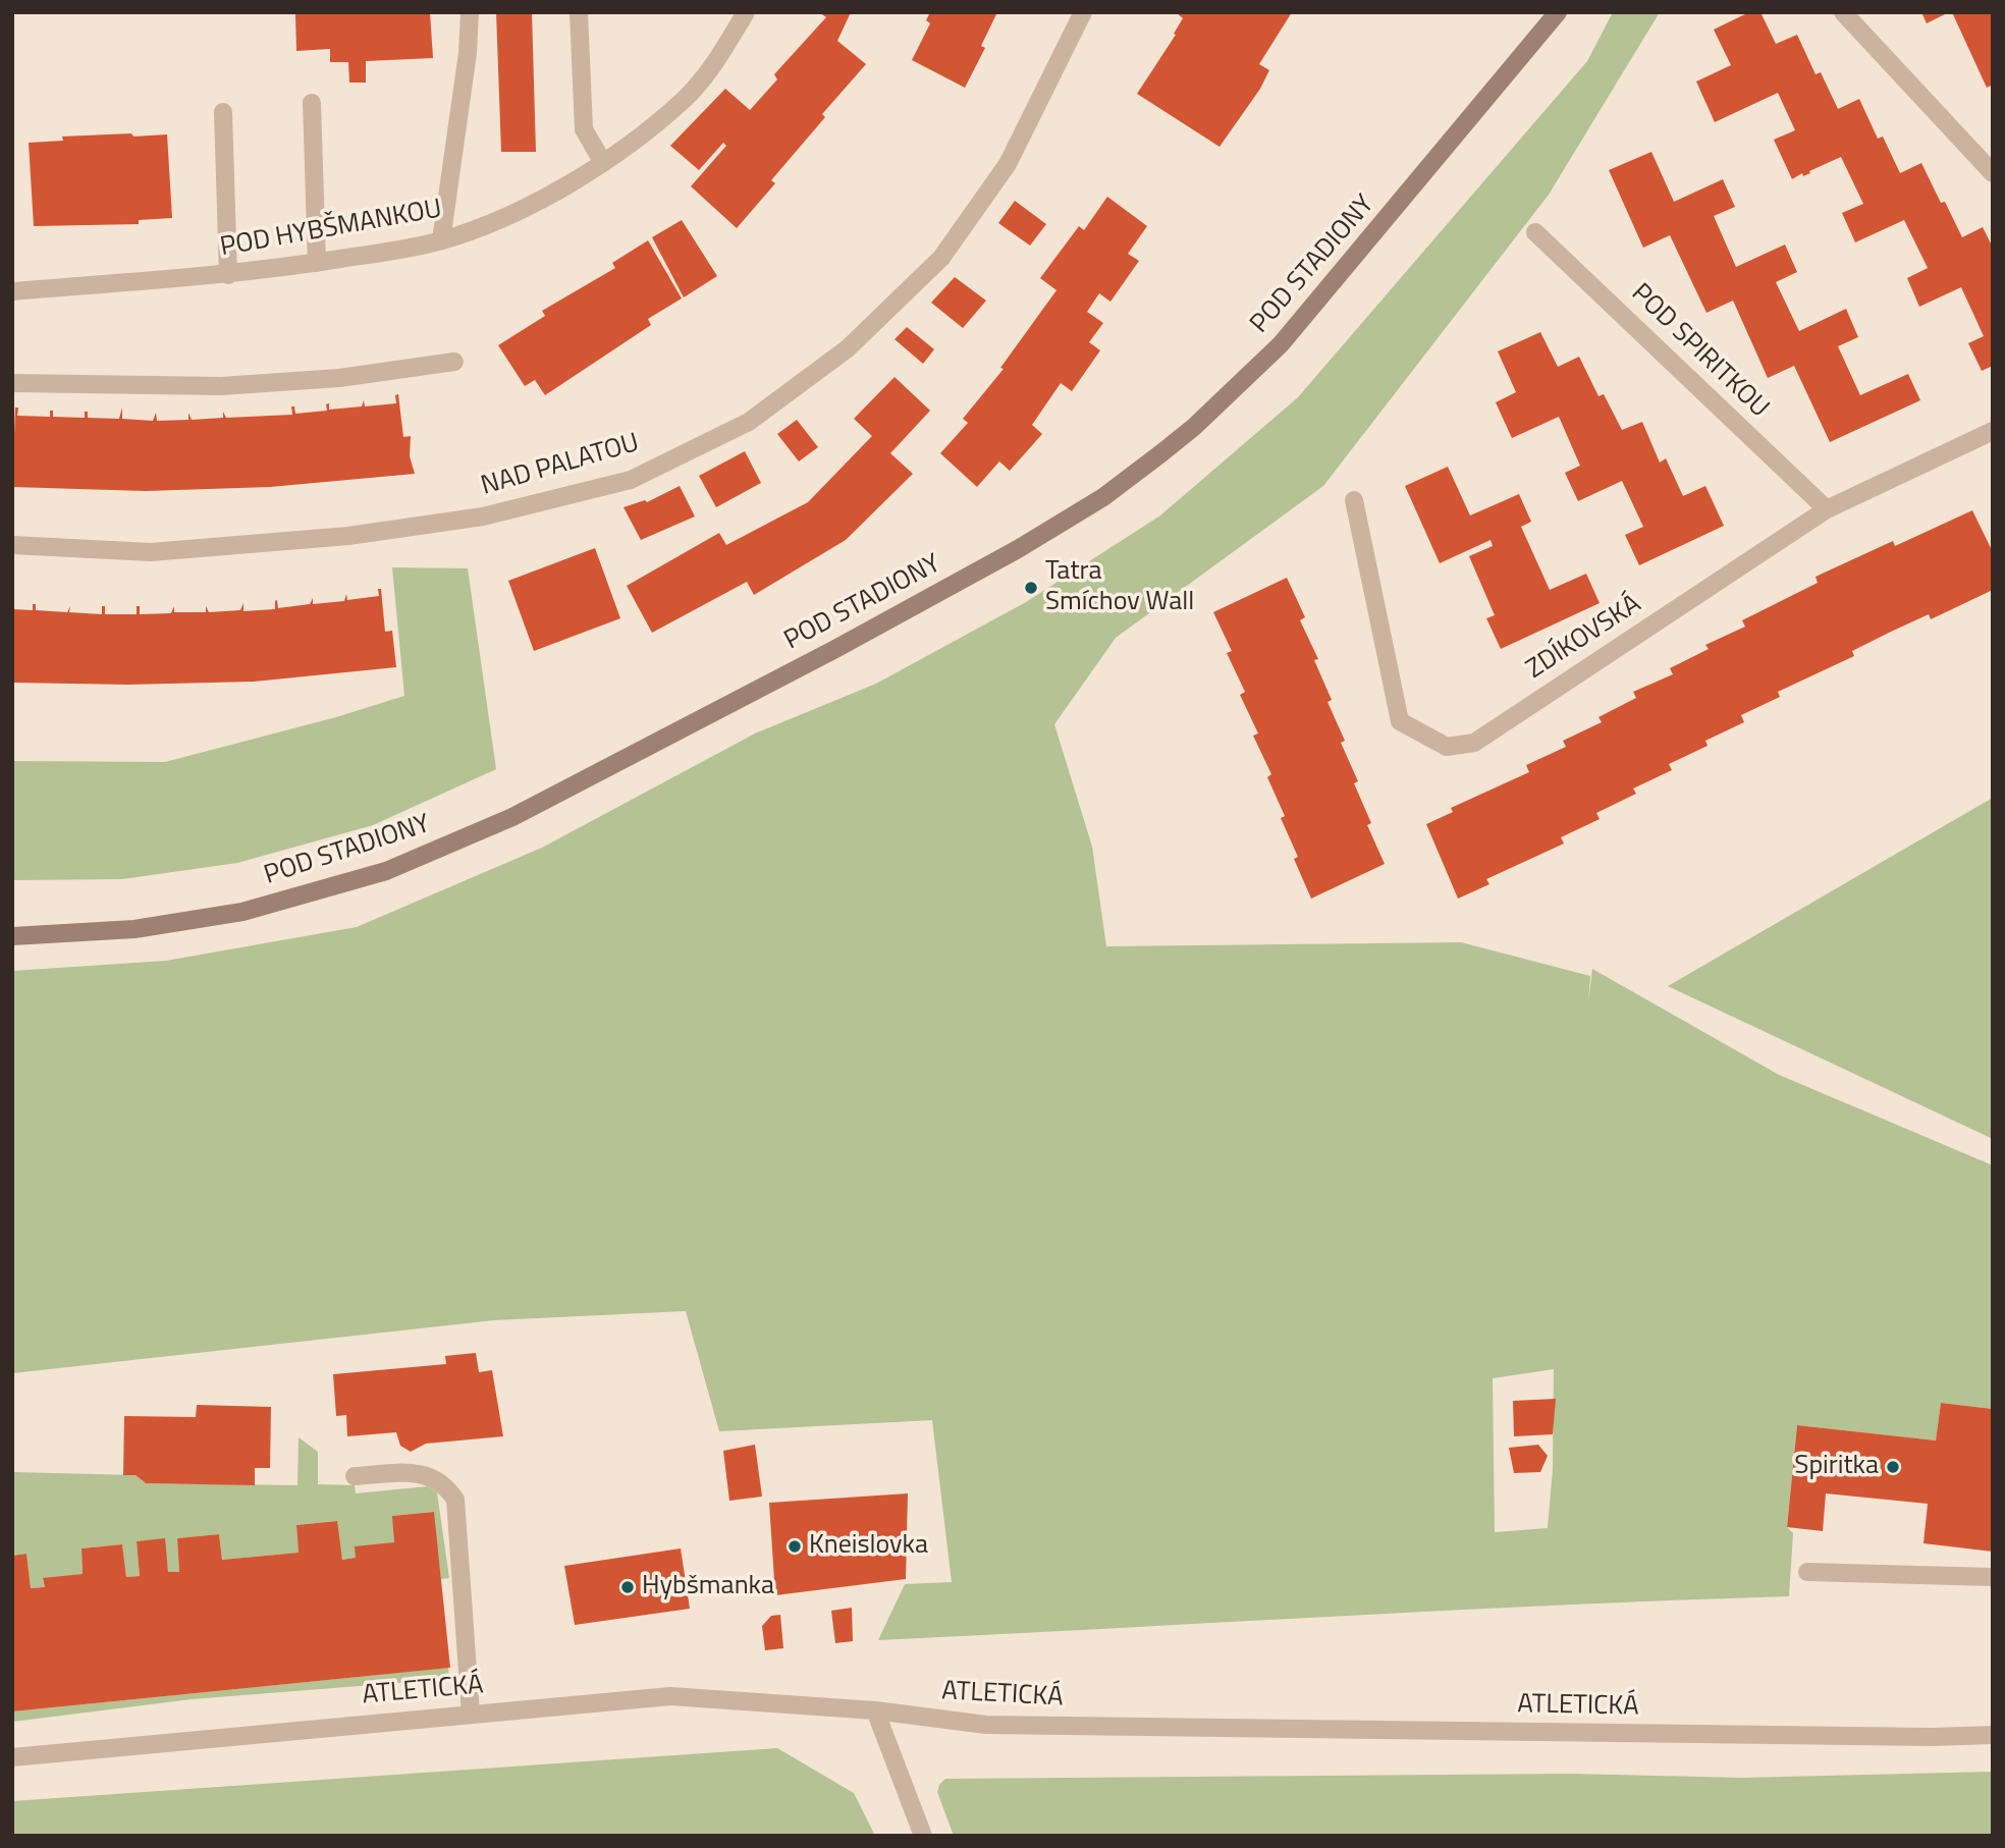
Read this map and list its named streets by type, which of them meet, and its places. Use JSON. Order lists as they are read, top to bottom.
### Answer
{
  "streets": {
    "main road": ["POD STADIONY"],
    "street": [
      "POD HYBŠMANKOU",
      "POD SPIRITKOU",
      "NAD PALATOU",
      "ZDÍKOVSKÁ",
      "ATLETICKÁ"
    ]
  },
  "crossings": [
    ["POD SPIRITKOU", "ZDÍKOVSKÁ"]
  ],
  "places": [
    "Tatra Smíchov Wall",
    "Spiritka",
    "Kneislovka",
    "Hybšmanka"
  ]
}
